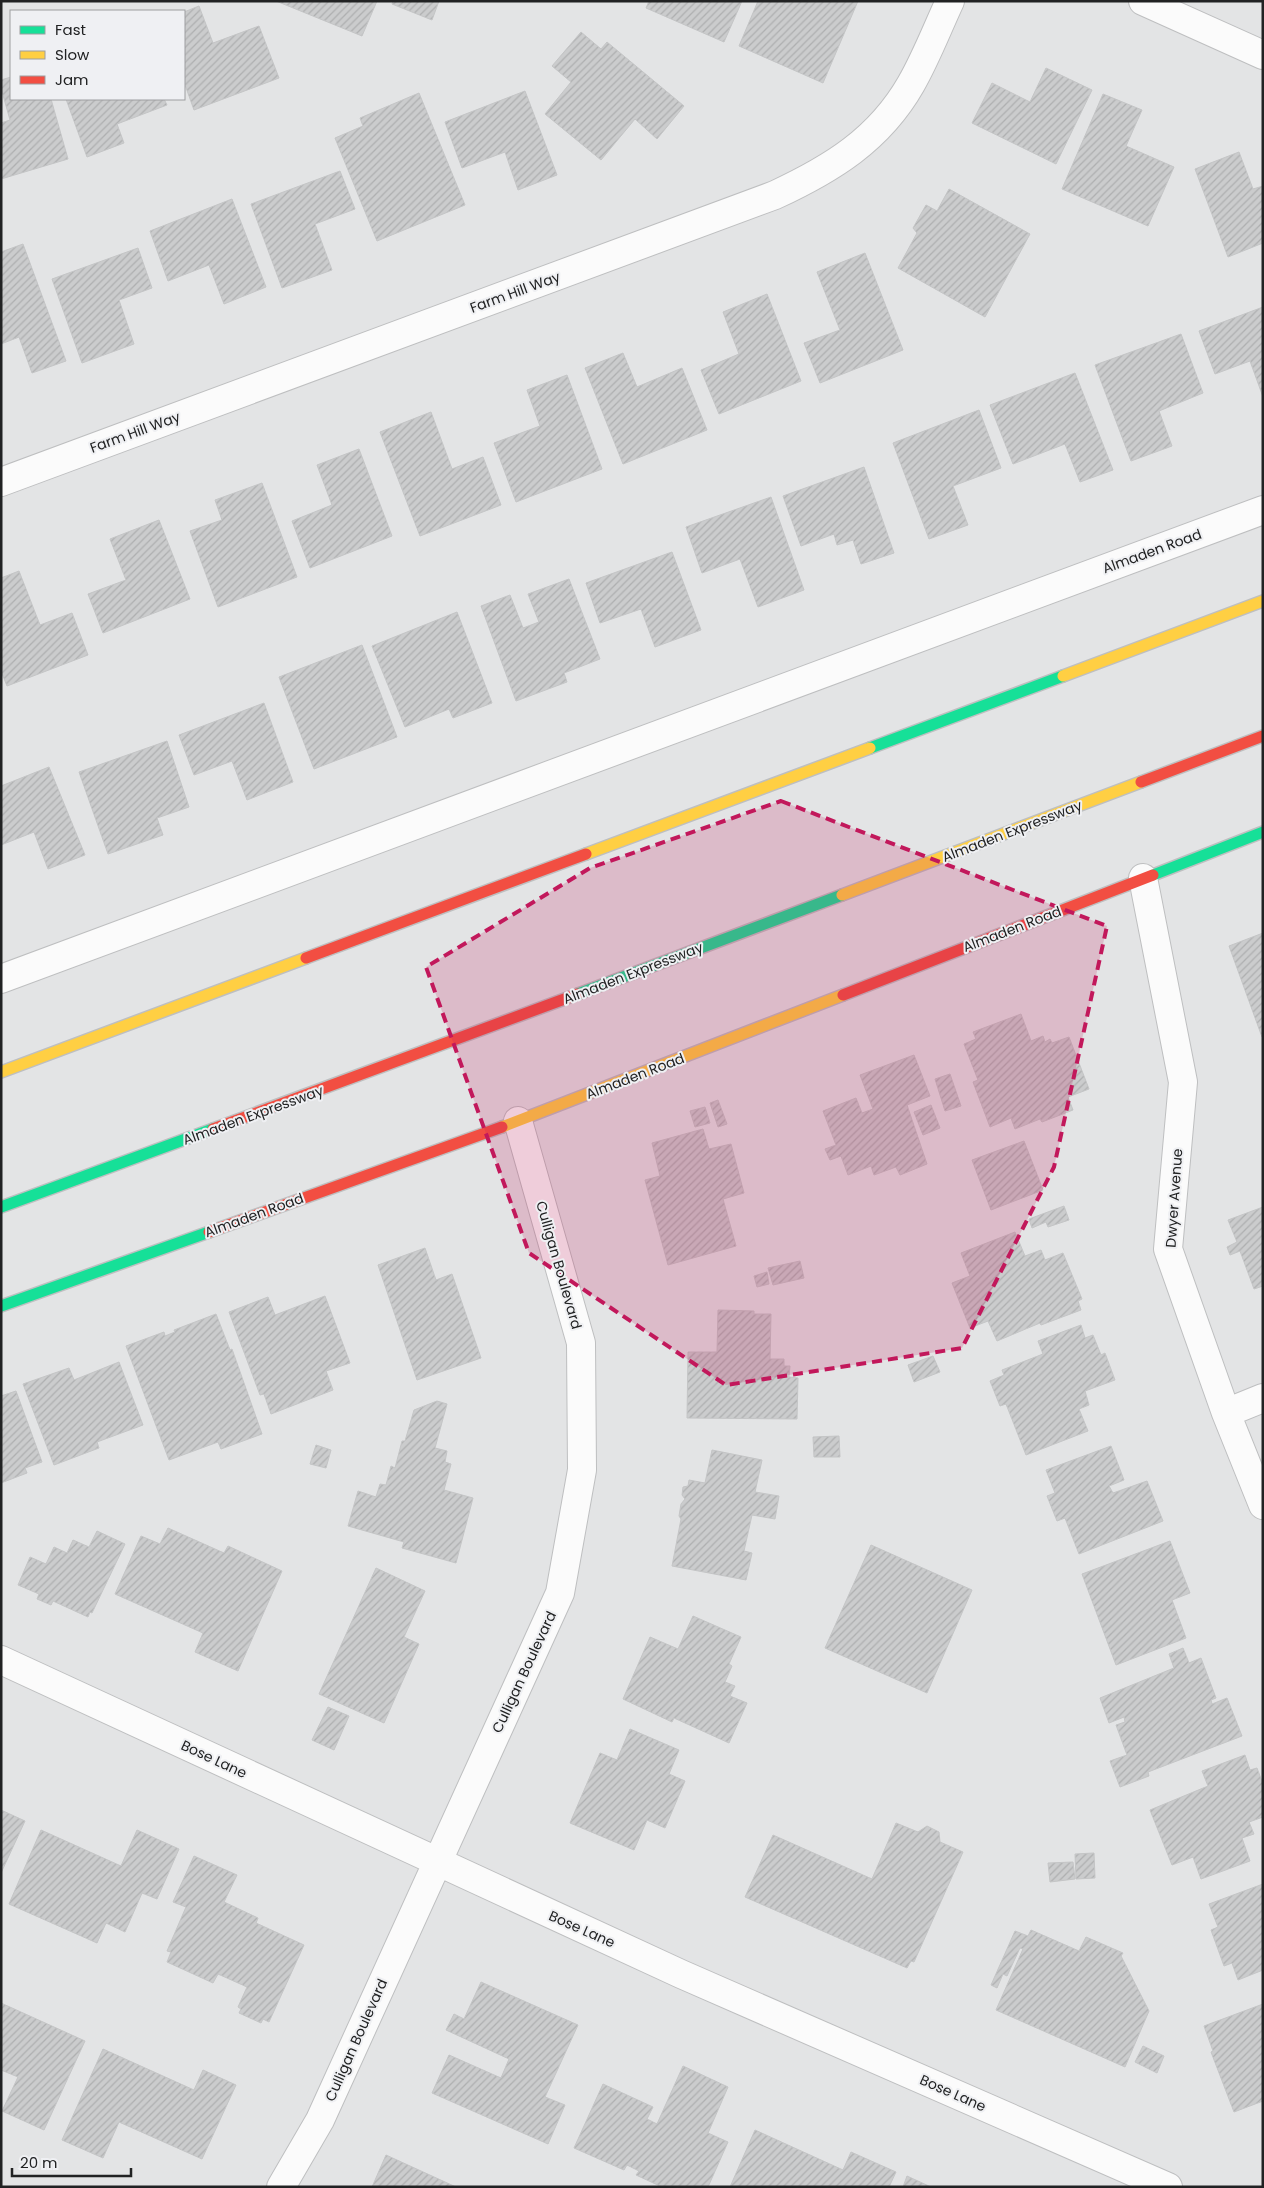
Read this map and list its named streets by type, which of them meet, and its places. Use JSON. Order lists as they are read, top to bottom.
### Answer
{
  "streets": {
    "main road": ["Almaden Road", "Almaden Expressway"],
    "street": [
      "Farm Hill Way",
      "Dwyer Avenue",
      "Culligan Boulevard",
      "Bose Lane"
    ]
  },
  "crossings": [
    ["Almaden Road", "Dwyer Avenue"],
    ["Almaden Road", "Culligan Boulevard"],
    ["Culligan Boulevard", "Bose Lane"]
  ],
  "legend": ["Fast", "Slow", "Jam"],
  "scale_bar": "20 m"
}
